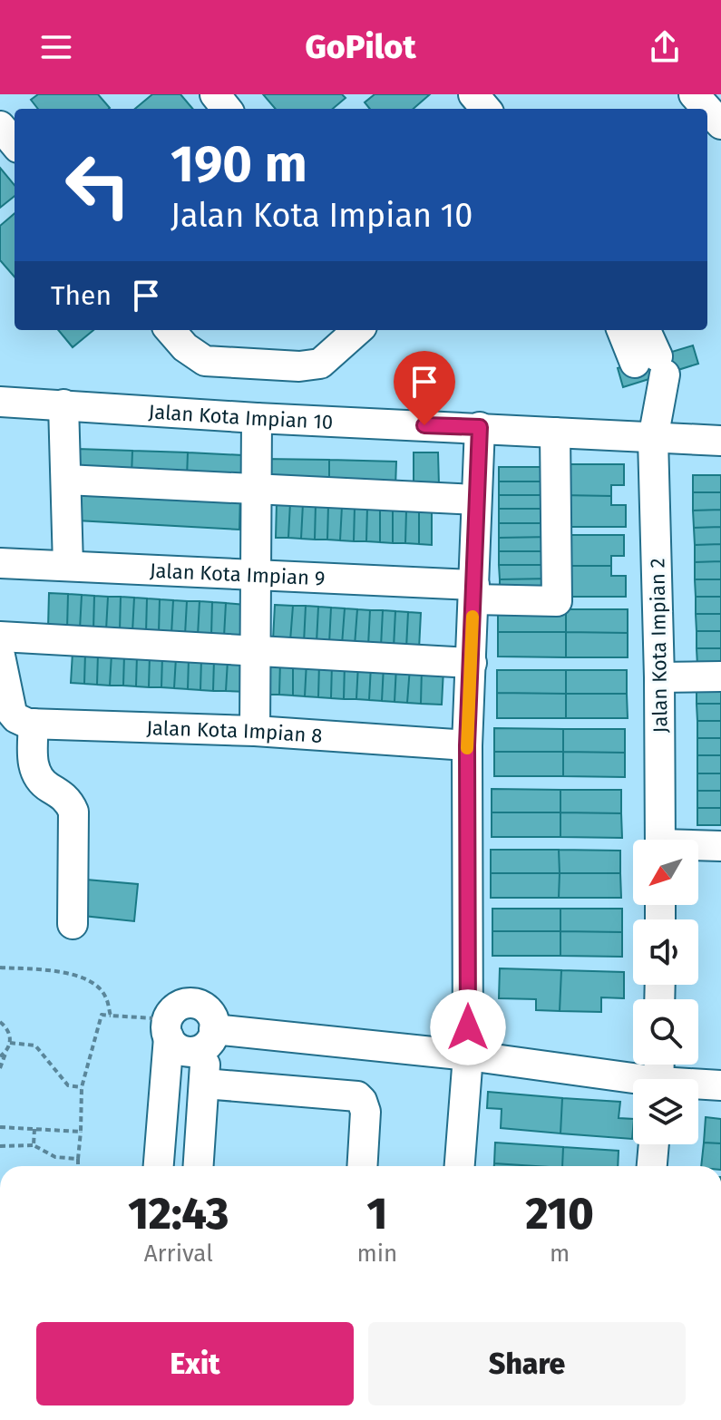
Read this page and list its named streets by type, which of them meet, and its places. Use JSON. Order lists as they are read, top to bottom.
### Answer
{
  "streets": {
    "street": [
      "Jalan Kota Impian 10",
      "Jalan Kota Impian 9",
      "Jalan Kota Impian 2",
      "Jalan Kota Impian 8"
    ]
  },
  "crossings": [
    ["Jalan Kota Impian 10", "Jalan Kota Impian 9"],
    ["Jalan Kota Impian 10", "Jalan Kota Impian 2"]
  ],
  "north": "bottom left",
  "page": {
    "header": "GoPilot",
    "turn": ["190 m", "Jalan Kota Impian 10"],
    "then": "Then",
    "eta": [
      "12:43",
      "Arrival",
      "1",
      "min",
      "210",
      "m"
    ],
    "buttons": ["Exit", "Share"]
  }
}
